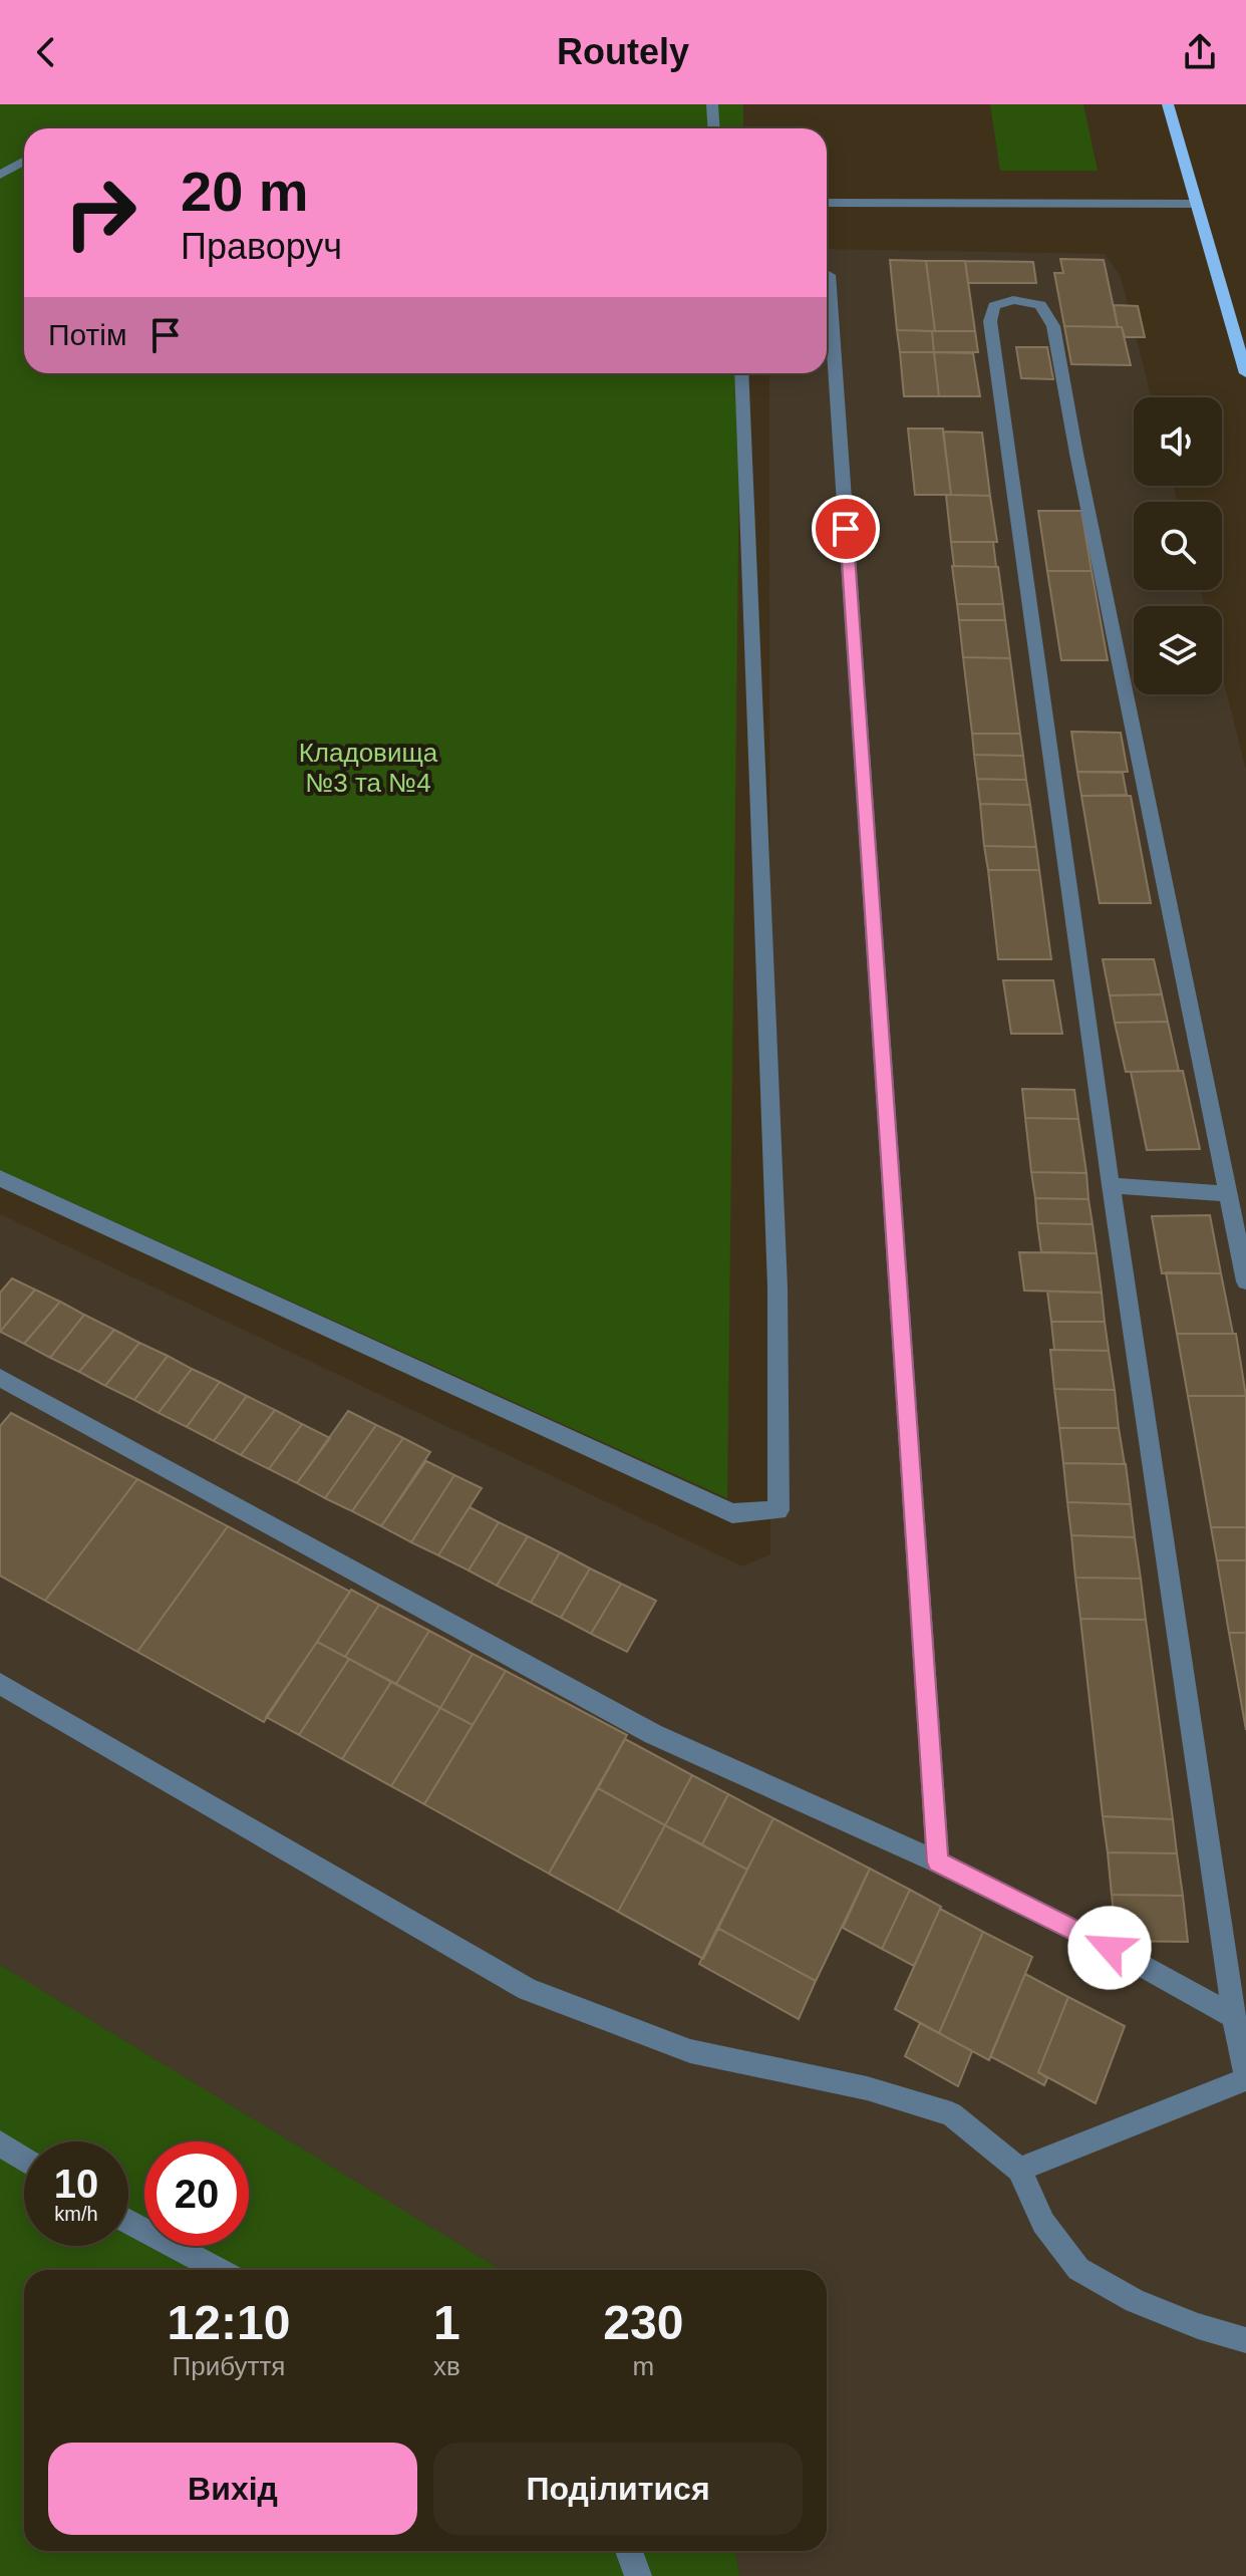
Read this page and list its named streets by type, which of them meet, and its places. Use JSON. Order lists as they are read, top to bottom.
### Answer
{
  "parks": ["Кладовища №3 та №4"],
  "page": {
    "header": "Routely",
    "turn": ["20 m", "Праворуч"],
    "then": "Потім",
    "speed": "10 km/h",
    "limit": "20",
    "eta": [
      "12:10",
      "Прибуття",
      "1",
      "хв",
      "230",
      "m"
    ],
    "buttons": ["Вихід", "Поділитися"]
  }
}
